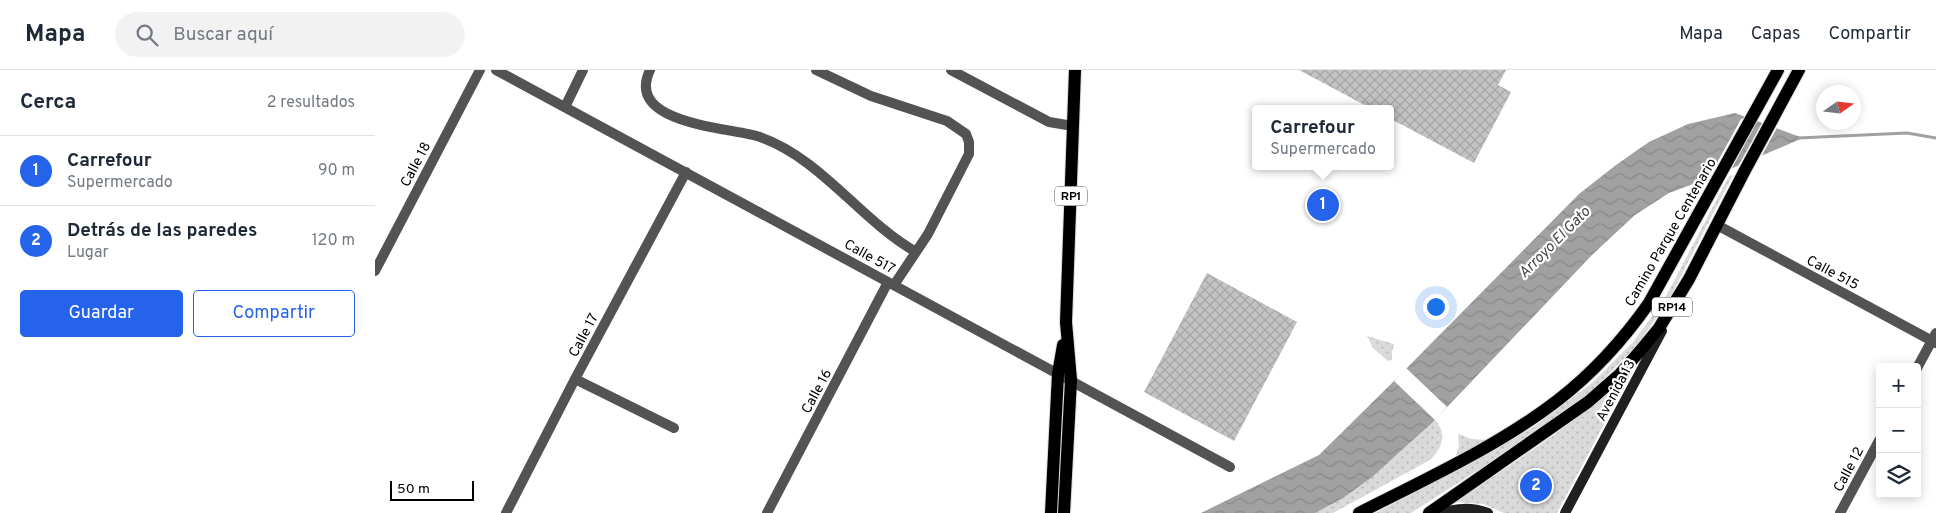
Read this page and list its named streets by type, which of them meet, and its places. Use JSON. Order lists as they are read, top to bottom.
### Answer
{
  "streets": {
    "main road": [
      "RP1",
      "Camino Parque Centenario",
      "RP14",
      "Avenida 13"
    ],
    "street": [
      "Calle 18",
      "Calle 517",
      "Calle 515",
      "Calle 17",
      "Calle 16",
      "Calle 12"
    ]
  },
  "crossings": [
    ["RP1", "Calle 517"],
    ["Calle 517", "Calle 17"],
    ["Calle 517", "Calle 16"],
    ["Calle 515", "RP14"],
    ["RP14", "Avenida 13"]
  ],
  "water": ["Arroyo El Gato"],
  "scale_bar": "50 m",
  "north": "right",
  "page": {
    "header": "Mapa",
    "search": "Buscar aquí",
    "nav": ["Mapa", "Capas", "Compartir"],
    "heading": ["Cerca", "2 resultados"],
    "popup": ["Carrefour", "Supermercado"],
    "list": [
      {
        "mark": "1",
        "name": "Carrefour",
        "note": "Supermercado",
        "value": "90 m"
      },
      {
        "mark": "2",
        "name": "Detrás de las paredes",
        "note": "Lugar",
        "value": "120 m"
      }
    ],
    "pins": ["1", "2"],
    "buttons": ["Guardar", "Compartir"],
    "map_buttons": ["+", "−"],
    "scale": "50 m"
  }
}
